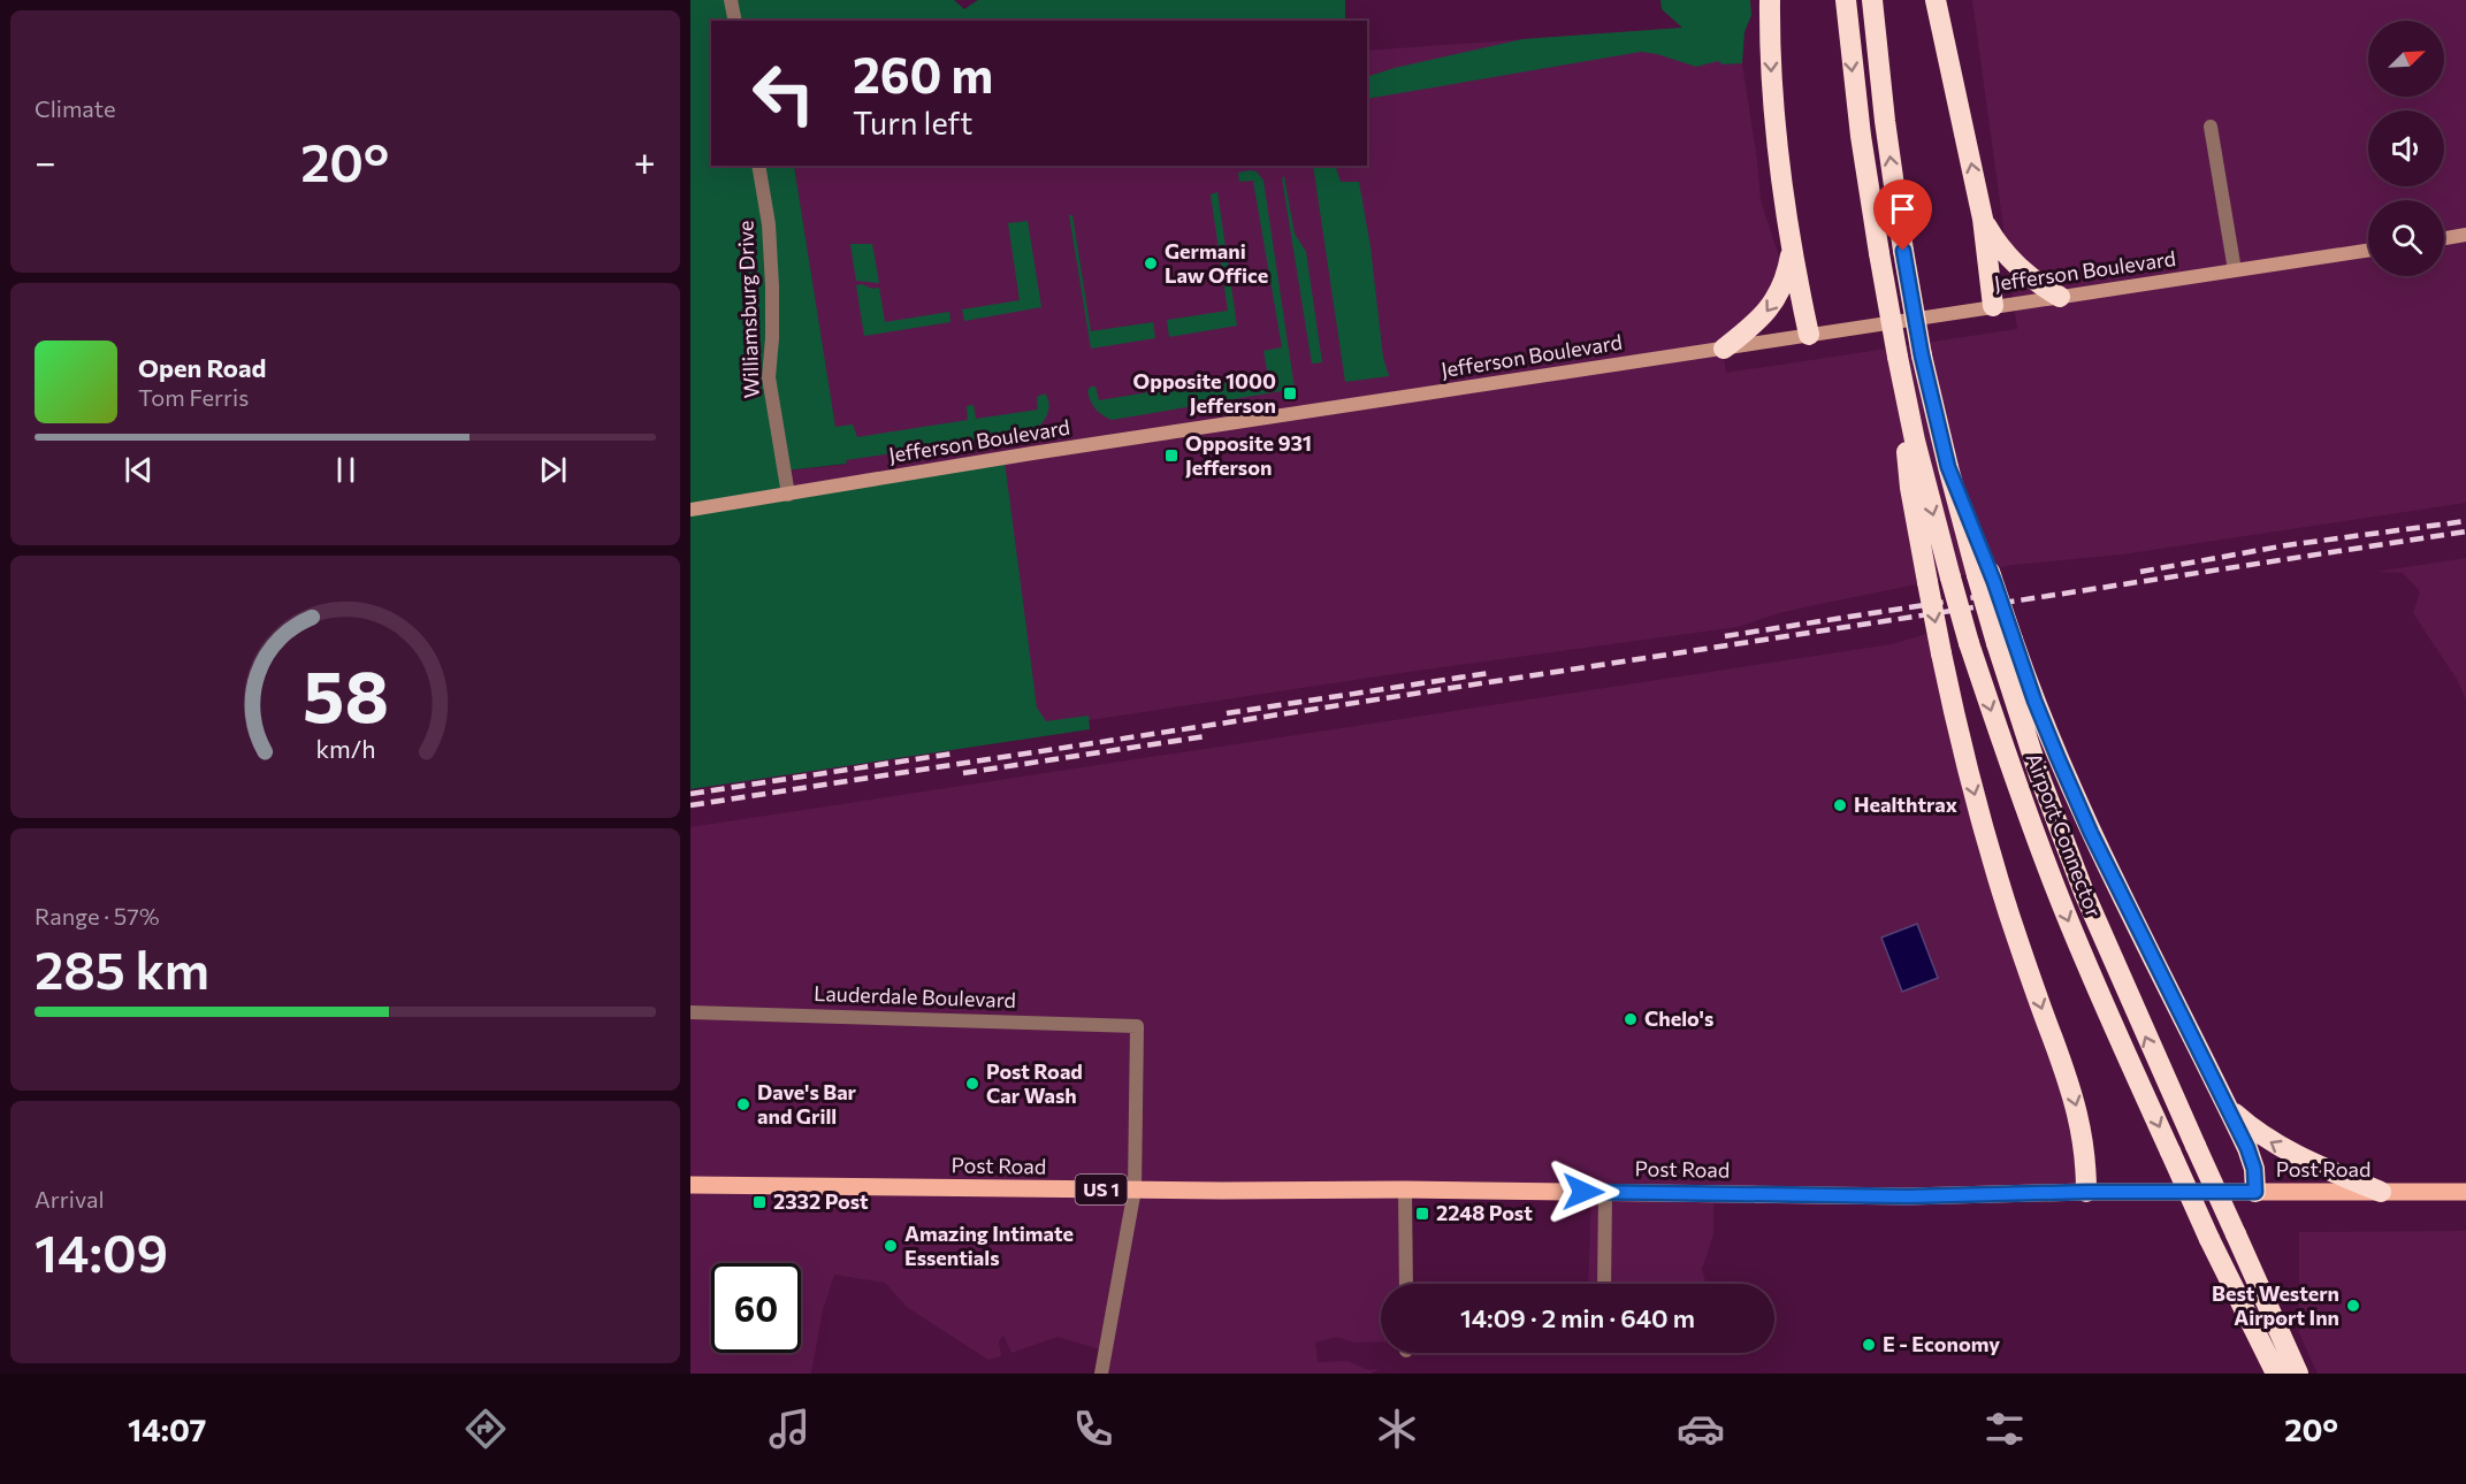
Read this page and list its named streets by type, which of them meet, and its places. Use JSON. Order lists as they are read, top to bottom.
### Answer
{
  "streets": {
    "highway": ["Airport Connector"],
    "main road": ["Jefferson Boulevard", "Post Road", "US 1"],
    "street": ["Williamsburg Drive", "Lauderdale Boulevard"]
  },
  "crossings": [
    ["Jefferson Boulevard", "Williamsburg Drive"],
    ["Lauderdale Boulevard", "Post Road"]
  ],
  "places": {
    "other": [
      "Germani Law Office",
      "Healthtrax",
      "Chelo's",
      "Post Road Car Wash",
      "Dave's Bar and Grill",
      "Amazing Intimate Essentials",
      "Best Western Airport Inn",
      "E - Economy"
    ],
    "transit": [
      "Opposite 1000 Jefferson",
      "Opposite 931 Jefferson",
      "2332 Post",
      "2248 Post"
    ]
  },
  "north": "top right",
  "page": {
    "tile": [
      "Climate",
      ["Range · 57%", "285 km"],
      ["Arrival", "14:09"]
    ],
    "turn": ["260 m", "Turn left"],
    "heat": ["−", "20°", "+"],
    "song": ["Open Road", "Tom Ferris"],
    "limit": "60",
    "trip": "14:09 · 2 min · 640 m",
    "tabs": ["14:07", "20°"],
    "gauge": ["58", "km/h"]
  }
}
